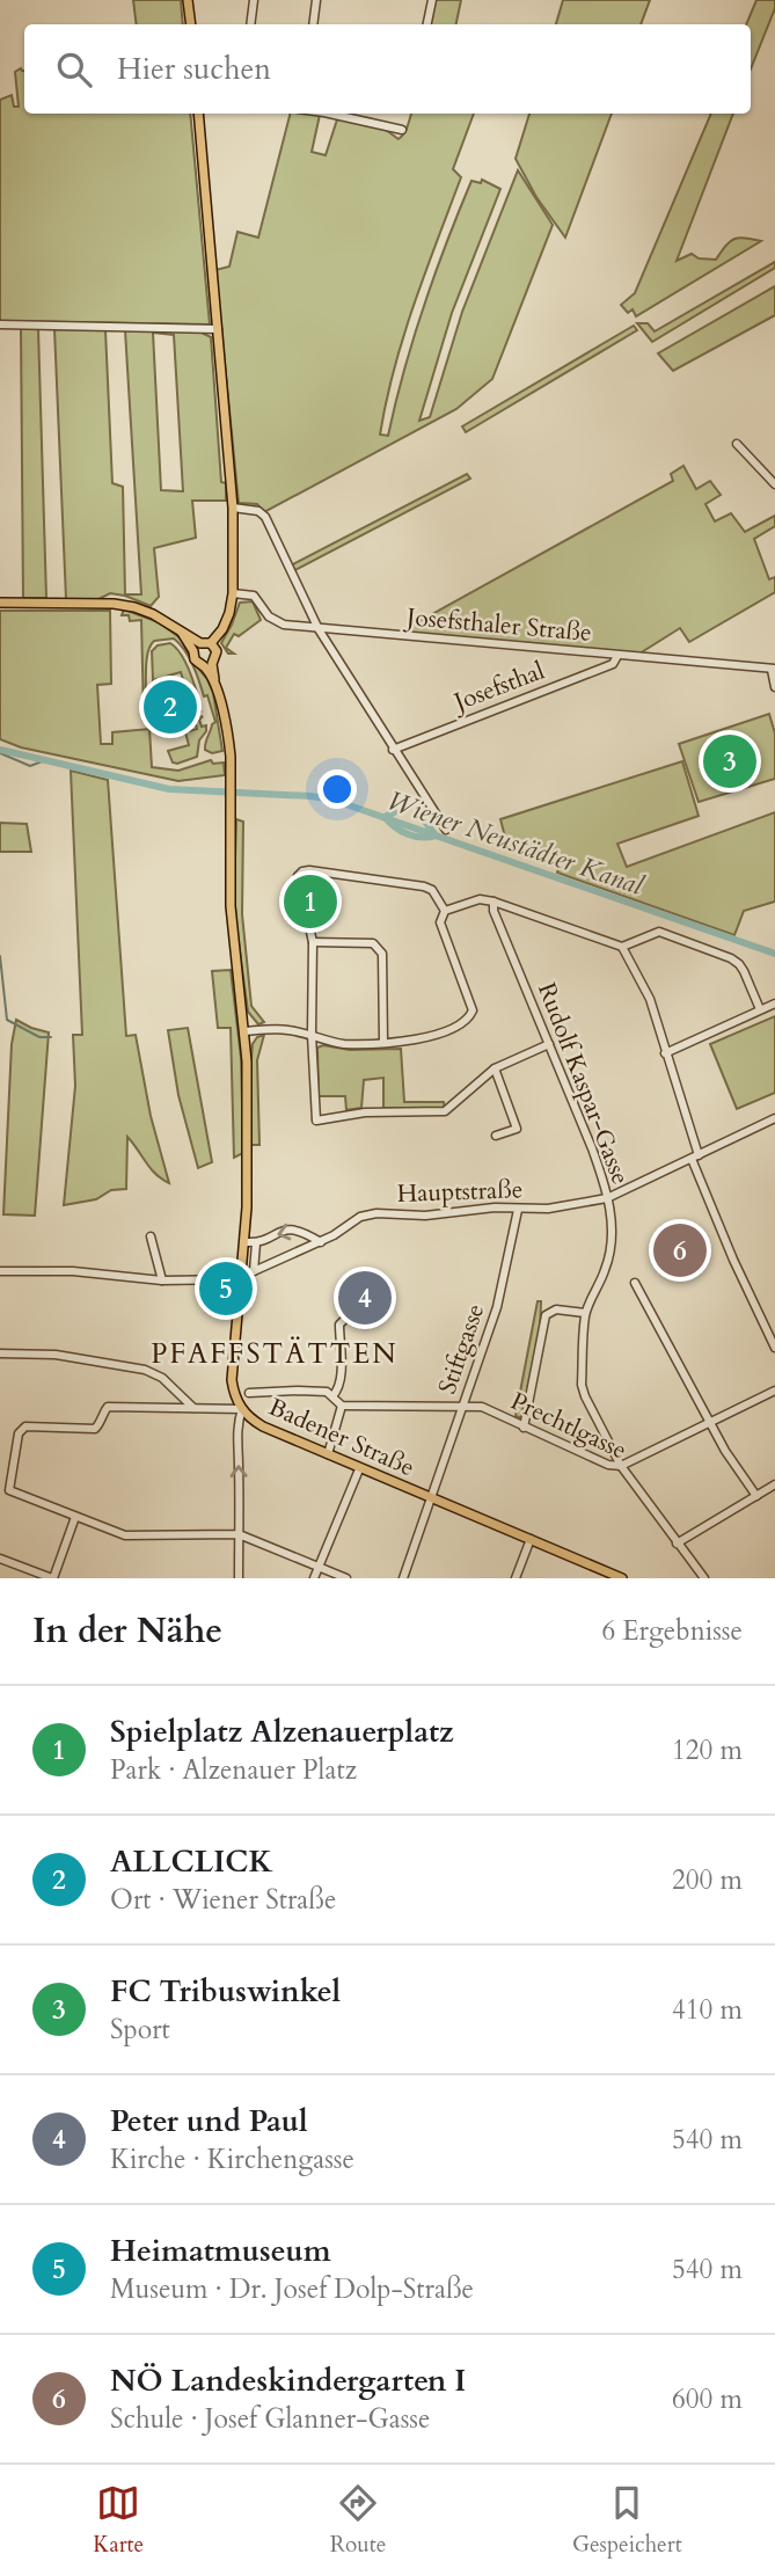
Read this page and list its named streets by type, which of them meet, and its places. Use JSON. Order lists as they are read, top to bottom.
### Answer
{
  "streets": {
    "main road": ["Badener Straße"],
    "street": [
      "Josefsthaler Straße",
      "Josefsthal",
      "Rudolf Kaspar-Gasse",
      "Hauptstraße",
      "Stiftgasse",
      "Prechtlgasse"
    ]
  },
  "crossings": [
    ["Josefsthaler Straße", "Josefsthal"],
    ["Rudolf Kaspar-Gasse", "Hauptstraße"],
    ["Rudolf Kaspar-Gasse", "Prechtlgasse"],
    ["Hauptstraße", "Stiftgasse"],
    ["Hauptstraße", "Badener Straße"],
    ["Stiftgasse", "Prechtlgasse"],
    ["Stiftgasse", "Badener Straße"]
  ],
  "districts": ["PFAFFSTÄTTEN"],
  "water": ["Wiener Neustädter Kanal"],
  "page": {
    "search": "Hier suchen",
    "pins": [
      "2",
      "3",
      "1",
      "6",
      "5",
      "4"
    ],
    "heading": ["In der Nähe", "6 Ergebnisse"],
    "list": [
      {
        "mark": "1",
        "name": "Spielplatz Alzenauerplatz",
        "note": "Park · Alzenauer Platz",
        "value": "120 m"
      },
      {
        "mark": "2",
        "name": "ALLCLICK",
        "note": "Ort · Wiener Straße",
        "value": "200 m"
      },
      {
        "mark": "3",
        "name": "FC Tribuswinkel",
        "note": "Sport",
        "value": "410 m"
      },
      {
        "mark": "4",
        "name": "Peter und Paul",
        "note": "Kirche · Kirchengasse",
        "value": "540 m"
      },
      {
        "mark": "5",
        "name": "Heimatmuseum",
        "note": "Museum · Dr. Josef Dolp-Straße",
        "value": "540 m"
      },
      {
        "mark": "6",
        "name": "NÖ Landeskindergarten I",
        "note": "Schule · Josef Glanner-Gasse",
        "value": "600 m"
      }
    ],
    "nav": ["Karte", "Route", "Gespeichert"]
  }
}
